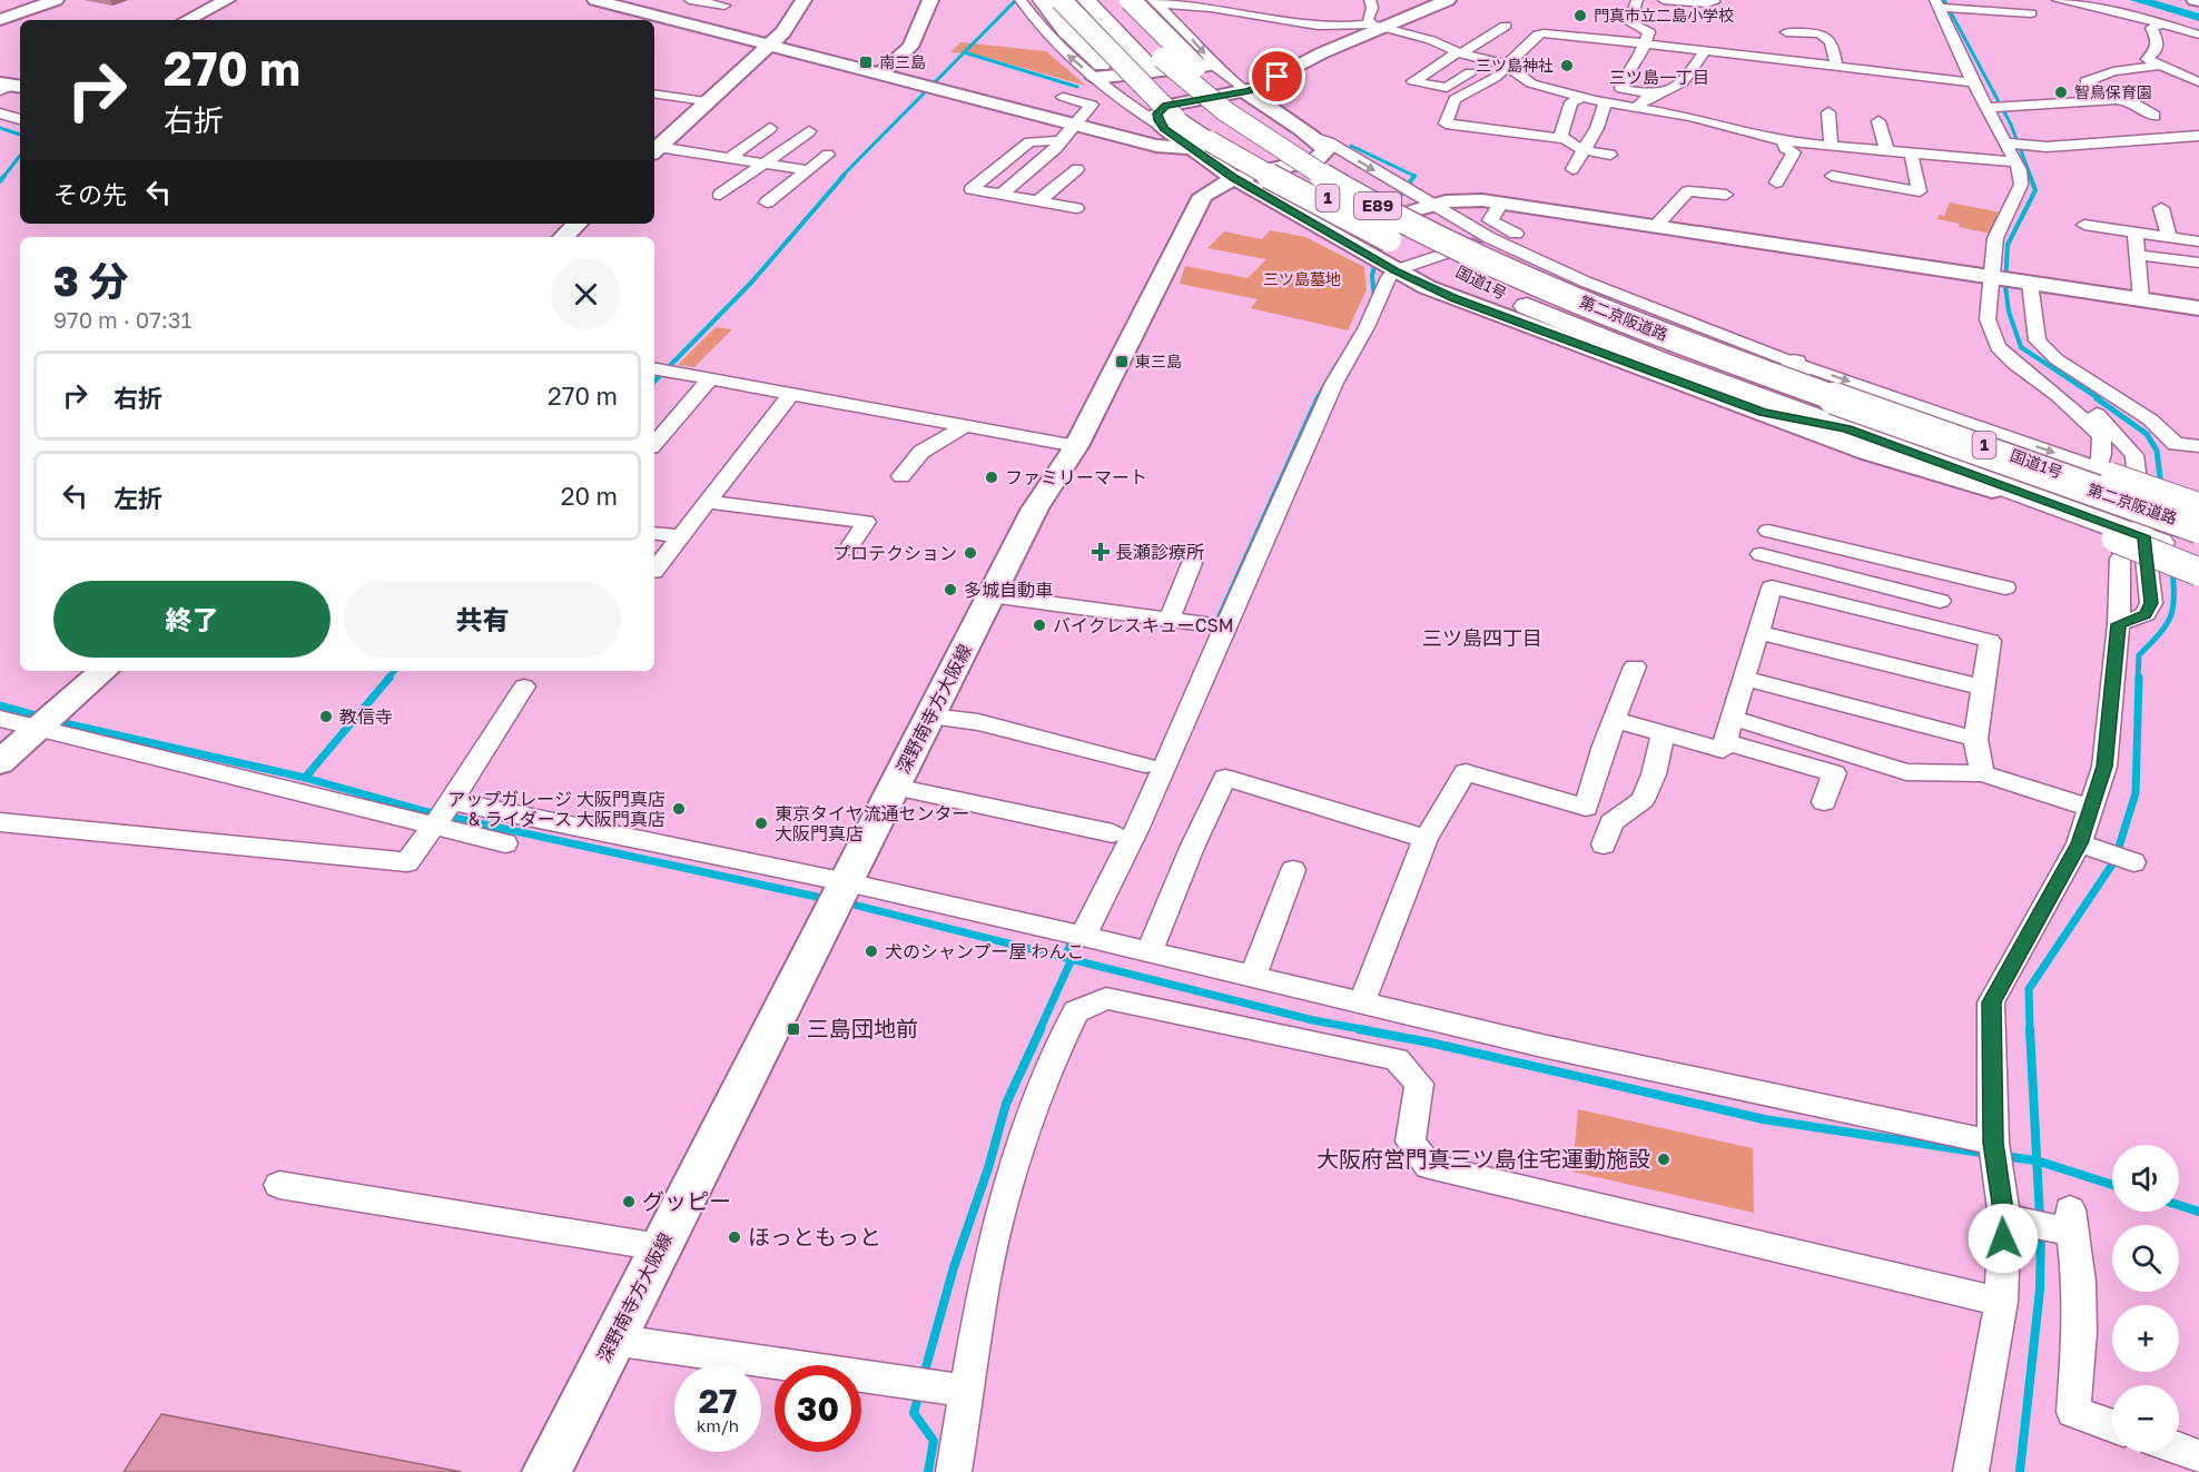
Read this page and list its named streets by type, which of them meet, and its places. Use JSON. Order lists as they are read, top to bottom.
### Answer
{
  "streets": {
    "highway": [
      "1",
      "E89",
      "国道1号",
      "第二京阪道路"
    ],
    "street": ["深野南寺方大阪線"]
  },
  "crossings": [
    ["E89", "第二京阪道路"],
    ["国道1号", "第二京阪道路"]
  ],
  "districts": ["三ツ島一丁目", "三ツ島四丁目"],
  "parks": ["三ツ島墓地"],
  "places": {
    "other": [
      "門真市立二島小学校",
      "三ツ島神社",
      "智鳥保育園",
      "ファミリーマート",
      "プロテクション",
      "多城自動車",
      "バイクレスキューCSM",
      "教信寺",
      "アップガレージ 大阪門真店 & ライダース 大阪門真店",
      "東京タイヤ流通センター 大阪門真店",
      "犬のシャンプー屋 わんこ",
      "大阪府営門真三ツ島住宅運動施設",
      "グッピー",
      "ほっともっと"
    ],
    "transit": ["南三島", "東三島", "三島団地前"],
    "health": ["長瀬診療所"]
  },
  "page": {
    "turn": ["270 m", "右折"],
    "then": "その先",
    "heading": ["3 分", "970 m · 07:31"],
    "list": [
      {
        "name": "右折",
        "value": "270 m"
      },
      {
        "name": "左折",
        "value": "20 m"
      }
    ],
    "buttons": ["終了", "共有"],
    "map_buttons": ["+", "−"],
    "speed": "27 km/h",
    "limit": "30"
  }
}
